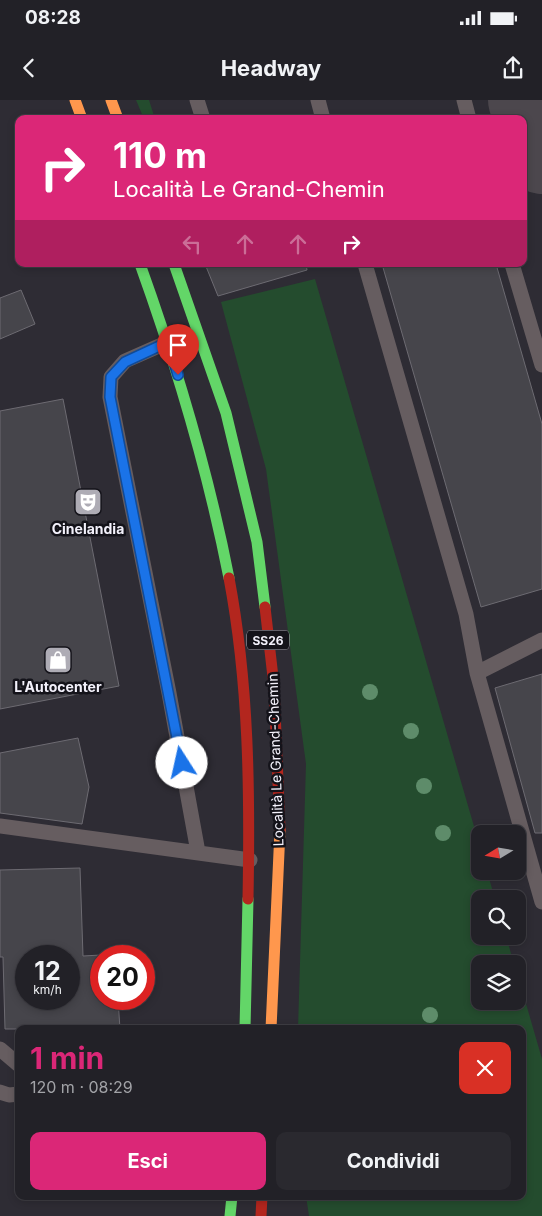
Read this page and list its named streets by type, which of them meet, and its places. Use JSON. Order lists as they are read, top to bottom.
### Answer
{
  "streets": {
    "main road": ["SS26", "Località Le Grand-Chemin"]
  },
  "places": {
    "theatre": ["Cinelandia"],
    "shop": ["L'Autocenter"]
  },
  "north": "left",
  "page": {
    "status": "08:28",
    "header": "Headway",
    "turn": ["110 m", "Località Le Grand-Chemin"],
    "speed": "12 km/h",
    "limit": "20",
    "heading": ["1 min", "120 m · 08:29"],
    "buttons": ["Esci", "Condividi"]
  }
}
